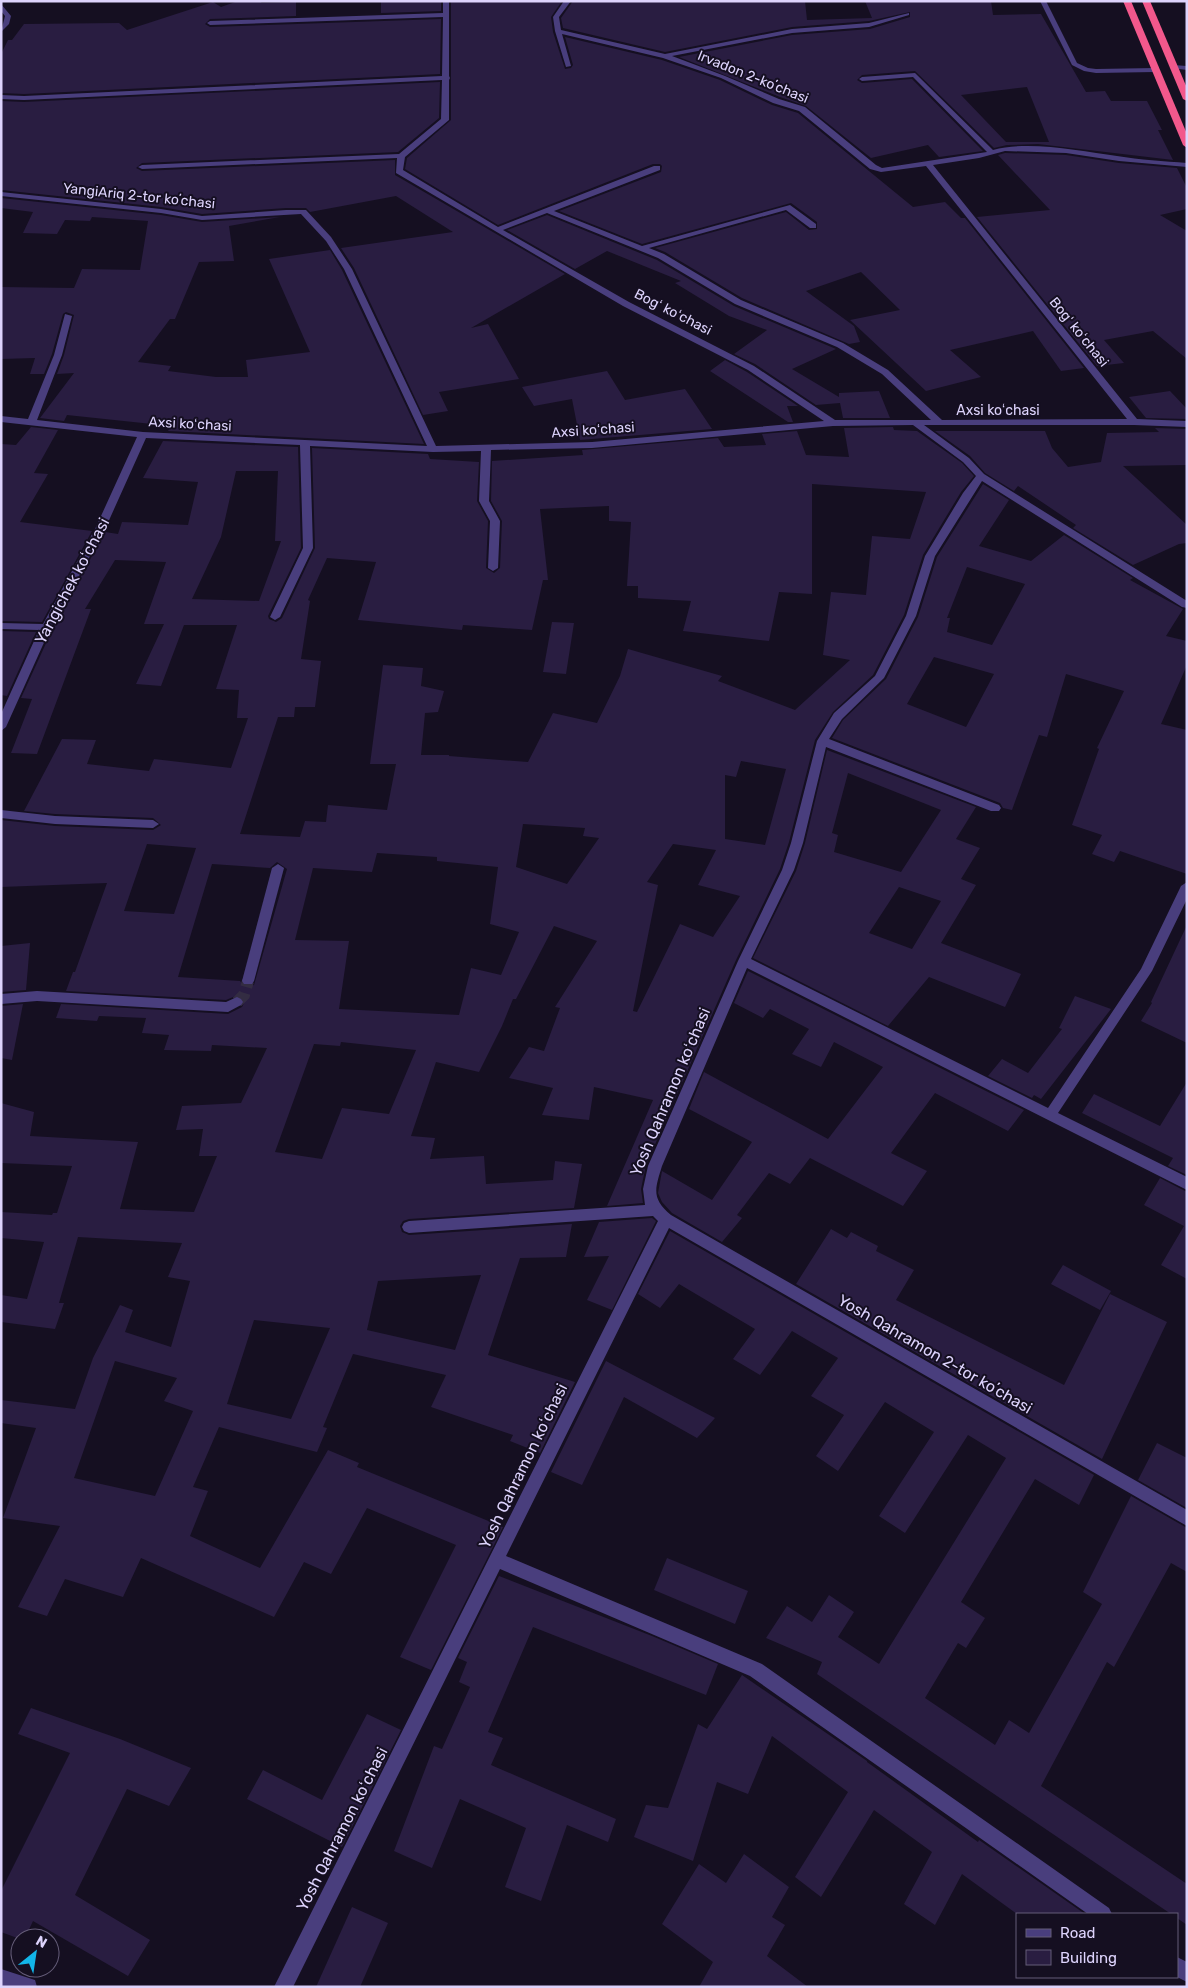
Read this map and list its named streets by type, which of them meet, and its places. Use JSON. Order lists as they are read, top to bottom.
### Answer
{
  "streets": {
    "street": [
      "Irvadon 2-koʼchasi",
      "YangiАriq 2-tor koʼchasi",
      "Bogʻ koʻchasi",
      "Axsi koʻchasi",
      "Yangichek koʻchasi",
      "Yosh Qahramon koʻchasi",
      "Yosh Qahramon 2-tor koʼchasi"
    ]
  },
  "crossings": [
    ["Irvadon 2-koʼchasi", "Bogʻ koʻchasi"],
    ["YangiАriq 2-tor koʼchasi", "Axsi koʻchasi"],
    ["Bogʻ koʻchasi", "Axsi koʻchasi"],
    ["Axsi koʻchasi", "Yangichek koʻchasi"],
    ["Yosh Qahramon koʻchasi", "Yosh Qahramon 2-tor koʼchasi"]
  ],
  "legend": ["Road", "Building"],
  "north": "top right"
}
